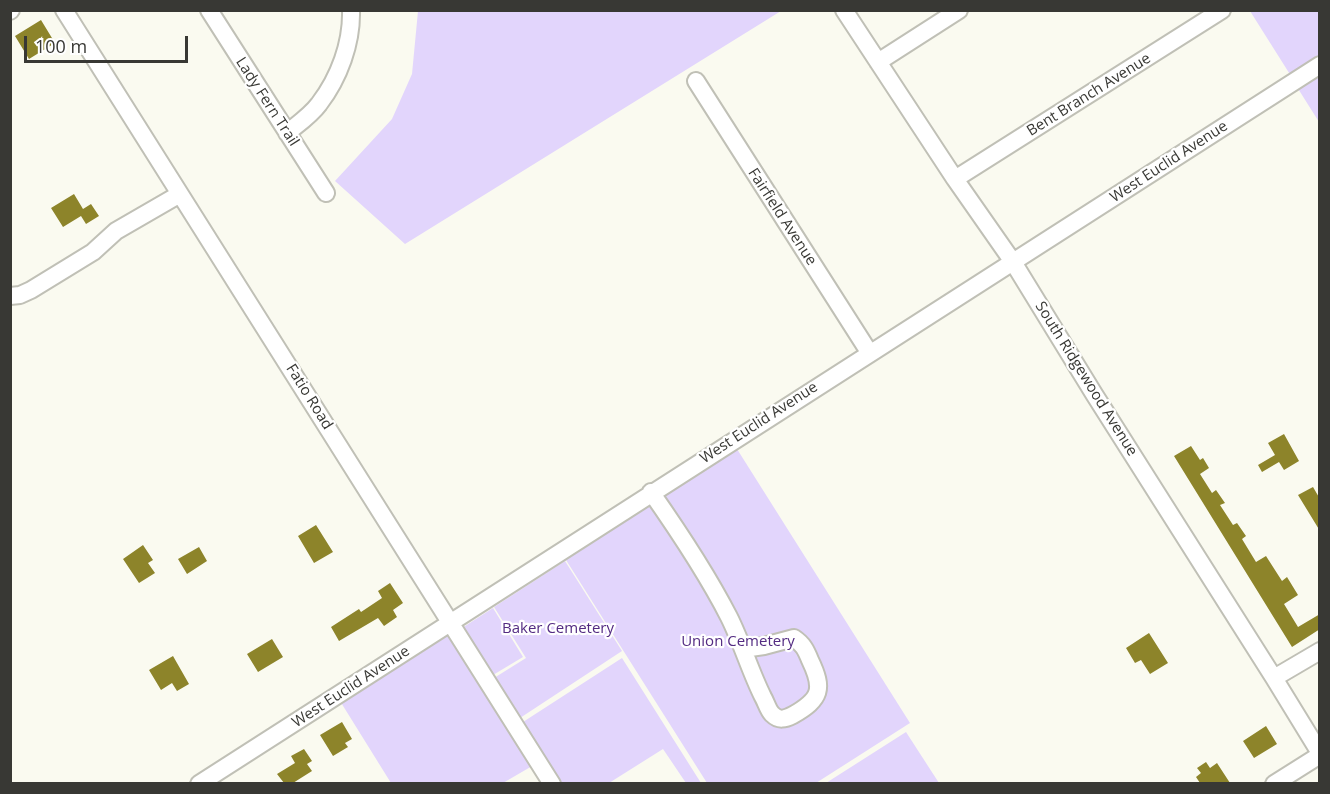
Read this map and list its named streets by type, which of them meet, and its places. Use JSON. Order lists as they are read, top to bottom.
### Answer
{
  "streets": {
    "street": [
      "Bent Branch Avenue",
      "Lady Fern Trail",
      "West Euclid Avenue",
      "Fairfield Avenue",
      "South Ridgewood Avenue",
      "Fatio Road"
    ]
  },
  "crossings": [
    ["Bent Branch Avenue", "South Ridgewood Avenue"],
    ["West Euclid Avenue", "Fairfield Avenue"],
    ["West Euclid Avenue", "South Ridgewood Avenue"],
    ["West Euclid Avenue", "Fatio Road"]
  ],
  "parks": ["Baker Cemetery", "Union Cemetery"],
  "scale_bar": "100 m"
}
